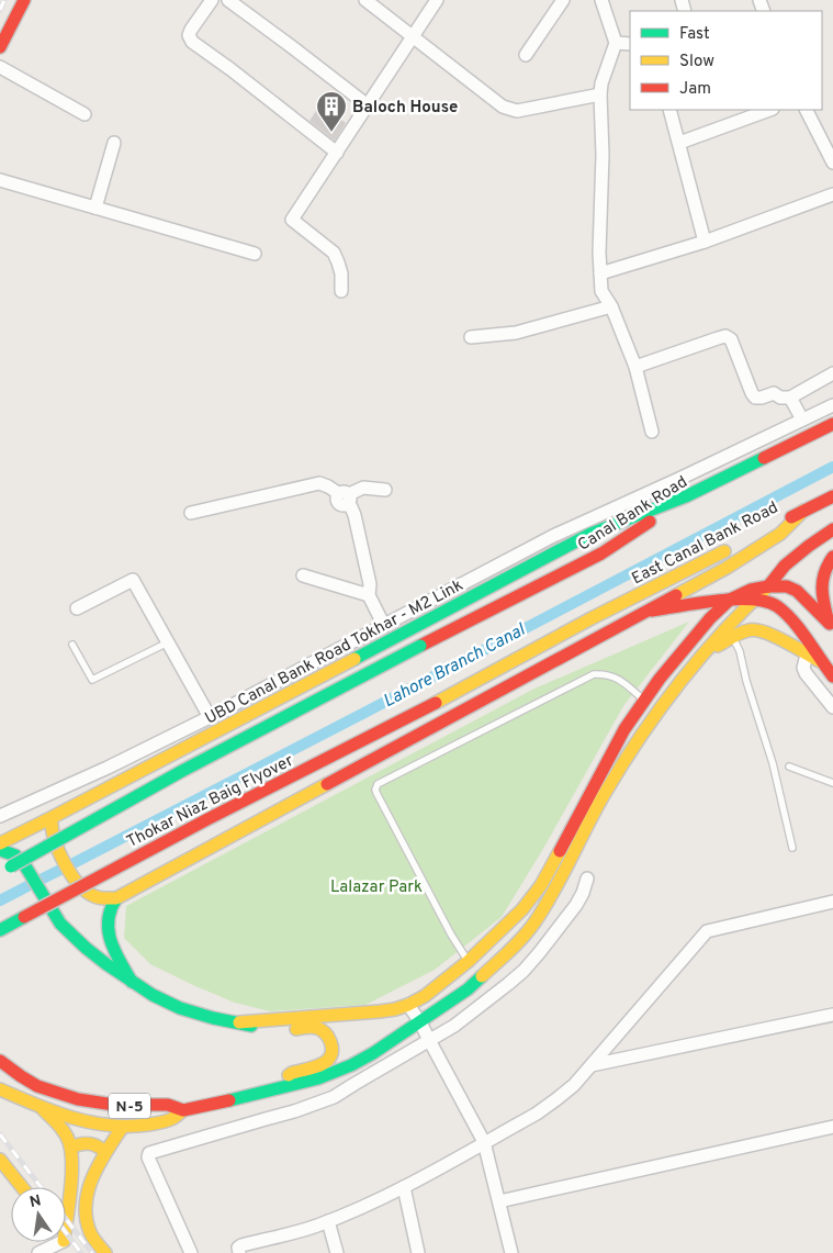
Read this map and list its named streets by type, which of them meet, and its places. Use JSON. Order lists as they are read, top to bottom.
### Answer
{
  "streets": {
    "main road": [
      "Canal Bank Road",
      "East Canal Bank Road",
      "UBD Canal Bank Road Tokhar - M2 Link",
      "Thokar Niaz Baig Flyover",
      "N-5"
    ]
  },
  "crossings": [
    ["Canal Bank Road", "UBD Canal Bank Road Tokhar - M2 Link"],
    ["East Canal Bank Road", "Thokar Niaz Baig Flyover"]
  ],
  "water": ["Lahore Branch Canal"],
  "parks": ["Lalazar Park"],
  "places": {
    "building": ["Baloch House"]
  },
  "legend": ["Fast", "Slow", "Jam"],
  "north": "top"
}
